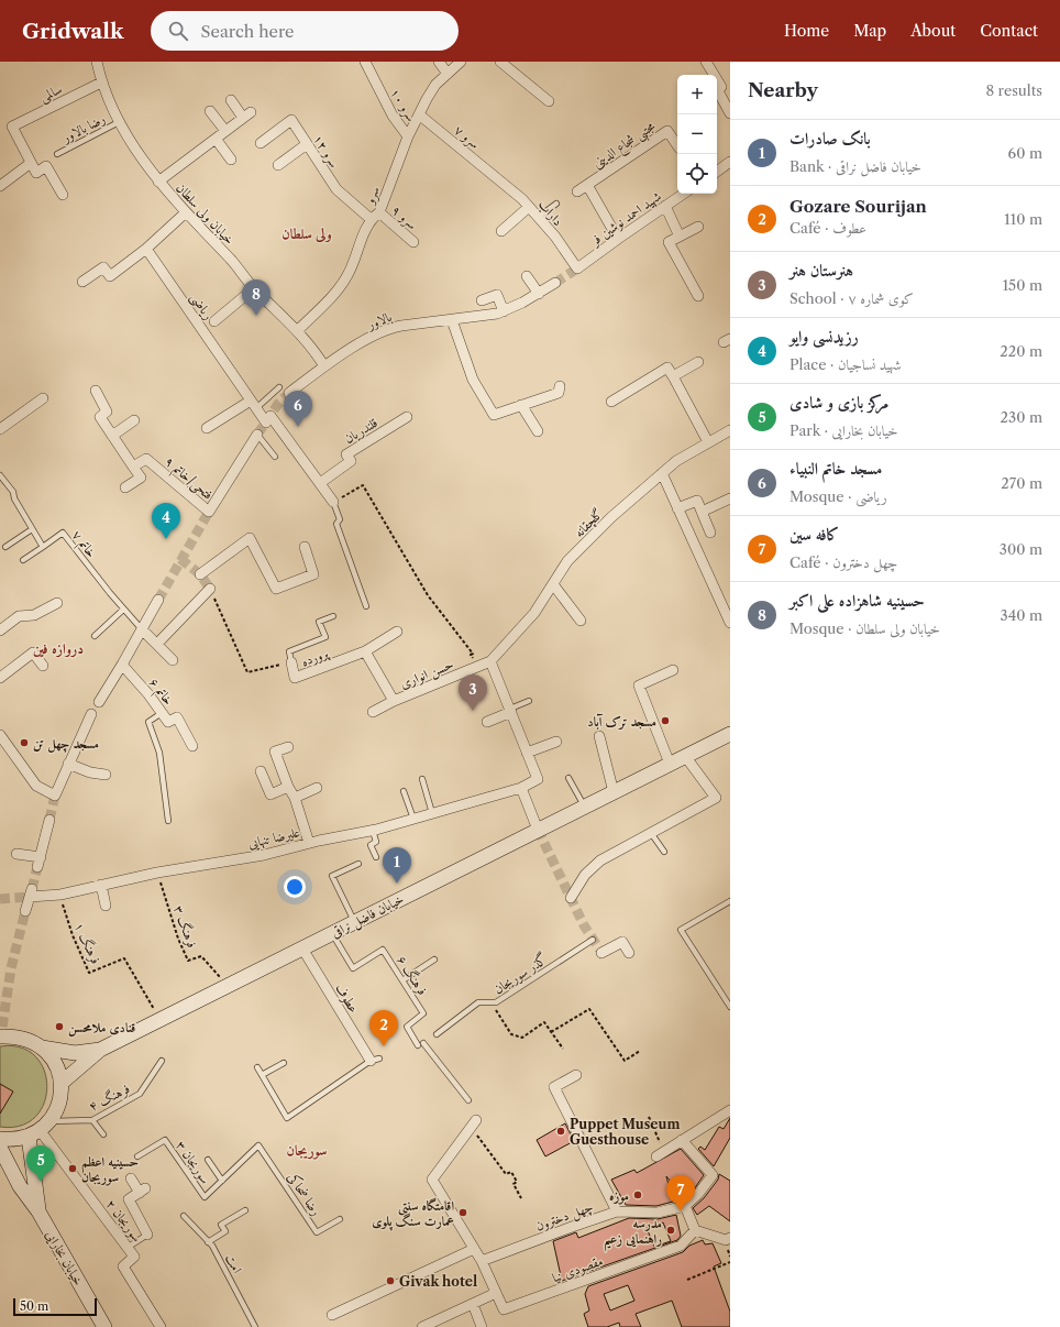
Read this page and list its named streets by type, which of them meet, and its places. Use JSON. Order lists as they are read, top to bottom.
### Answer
{
  "streets": {
    "main road": ["خیابان فاضل نراقی", "خیابان بخارایی"],
    "street": [
      "سالمی",
      "سرو ۱۰",
      "سرو ۷",
      "مجتبی شجاع الدینی",
      "سرو ۱۲",
      "سرو",
      "داراب",
      "خیابان ولی سلطان",
      "سرو ۹",
      "شهید احمد نوشین فر",
      "ریاضی",
      "بالاور",
      "قلندریان",
      "فتحی/خاتم ۹",
      "گلچقانه",
      "پرورده",
      "حسن انواری",
      "خاتم ۶",
      "علیرضا تنهایی",
      "عطوف",
      "چهل دخترون",
      "سوریجان ۲",
      "مقصودی نیا"
    ],
    "lane": [
      "رضا بالاور",
      "خاتم ۷",
      "گذر سوریجان",
      "فرهنگ ۶",
      "فرهنگ ۴",
      "سوریجان ۳",
      "رضا ضحاکی",
      "امت"
    ],
    "path": ["فرهنگ ۳", "فرهنگ ۱"]
  },
  "crossings": [
    ["سالمی", "خیابان ولی سلطان"],
    ["سرو ۱۰", "سرو"],
    ["رضا بالاور", "خیابان ولی سلطان"],
    ["سرو ۷", "سرو"],
    ["سرو ۷", "داراب"],
    ["سرو ۱۲", "سرو"],
    ["سرو", "خیابان ولی سلطان"],
    ["سرو", "سرو ۹"],
    ["داراب", "شهید احمد نوشین فر"],
    ["خیابان ولی سلطان", "بالاور"],
    ["ریاضی", "قلندریان"],
    ["گلچقانه", "حسن انواری"],
    ["علیرضا تنهایی", "فرهنگ ۳"],
    ["علیرضا تنهایی", "فرهنگ ۱"],
    ["خیابان فاضل نراقی", "فرهنگ ۳"],
    ["خیابان فاضل نراقی", "فرهنگ ۱"],
    ["خیابان فاضل نراقی", "فرهنگ ۶"],
    ["خیابان فاضل نراقی", "عطوف"],
    ["فرهنگ ۴", "سوریجان ۲"],
    ["فرهنگ ۴", "خیابان بخارایی"],
    ["سوریجان ۳", "رضا ضحاکی"],
    ["سوریجان ۲", "خیابان بخارایی"]
  ],
  "districts": ["ولی سلطان", "دروازه فین", "سوریجان"],
  "places": [
    "مسجد ترک آباد",
    "مسجد چهل تن",
    "قنادی ملامحسن",
    "Puppet Museum Guesthouse",
    "حسینیه اعظم سوریجان",
    "موزه",
    "اقامتگاه سنتی عمارت سنگ پلوی",
    "مدرسه راهنمایی زعیم",
    "Givak hotel"
  ],
  "scale_bar": "50 m",
  "page": {
    "header": "Gridwalk",
    "search": "Search here",
    "nav": [
      "Home",
      "Map",
      "About",
      "Contact"
    ],
    "heading": ["Nearby", "8 results"],
    "map_buttons": ["+", "−"],
    "list": [
      {
        "mark": "1",
        "name": "بانک صادرات",
        "note": "Bank · خیابان فاضل نراقی",
        "value": "60 m"
      },
      {
        "mark": "2",
        "name": "Gozare Sourijan",
        "note": "Café · عطوف",
        "value": "110 m"
      },
      {
        "mark": "3",
        "name": "هنرستان هنر",
        "note": "School · کوی شماره ۷",
        "value": "150 m"
      },
      {
        "mark": "4",
        "name": "رزیدنسی وایو",
        "note": "Place · شهید نساجیان",
        "value": "220 m"
      },
      {
        "mark": "5",
        "name": "مرکز بازی و شادی",
        "note": "Park · خیابان بخارایی",
        "value": "230 m"
      },
      {
        "mark": "6",
        "name": "مسجد خاتم النبیاء",
        "note": "Mosque · ریاضی",
        "value": "270 m"
      },
      {
        "mark": "7",
        "name": "کافه سین",
        "note": "Café · چهل دخترون",
        "value": "300 m"
      },
      {
        "mark": "8",
        "name": "حسینیه شاهزاده علی اکبر",
        "note": "Mosque · خیابان ولی سلطان",
        "value": "340 m"
      }
    ],
    "pins": [
      "8",
      "6",
      "4",
      "3",
      "1",
      "2",
      "5",
      "7"
    ],
    "scale": "50 m"
  }
}
